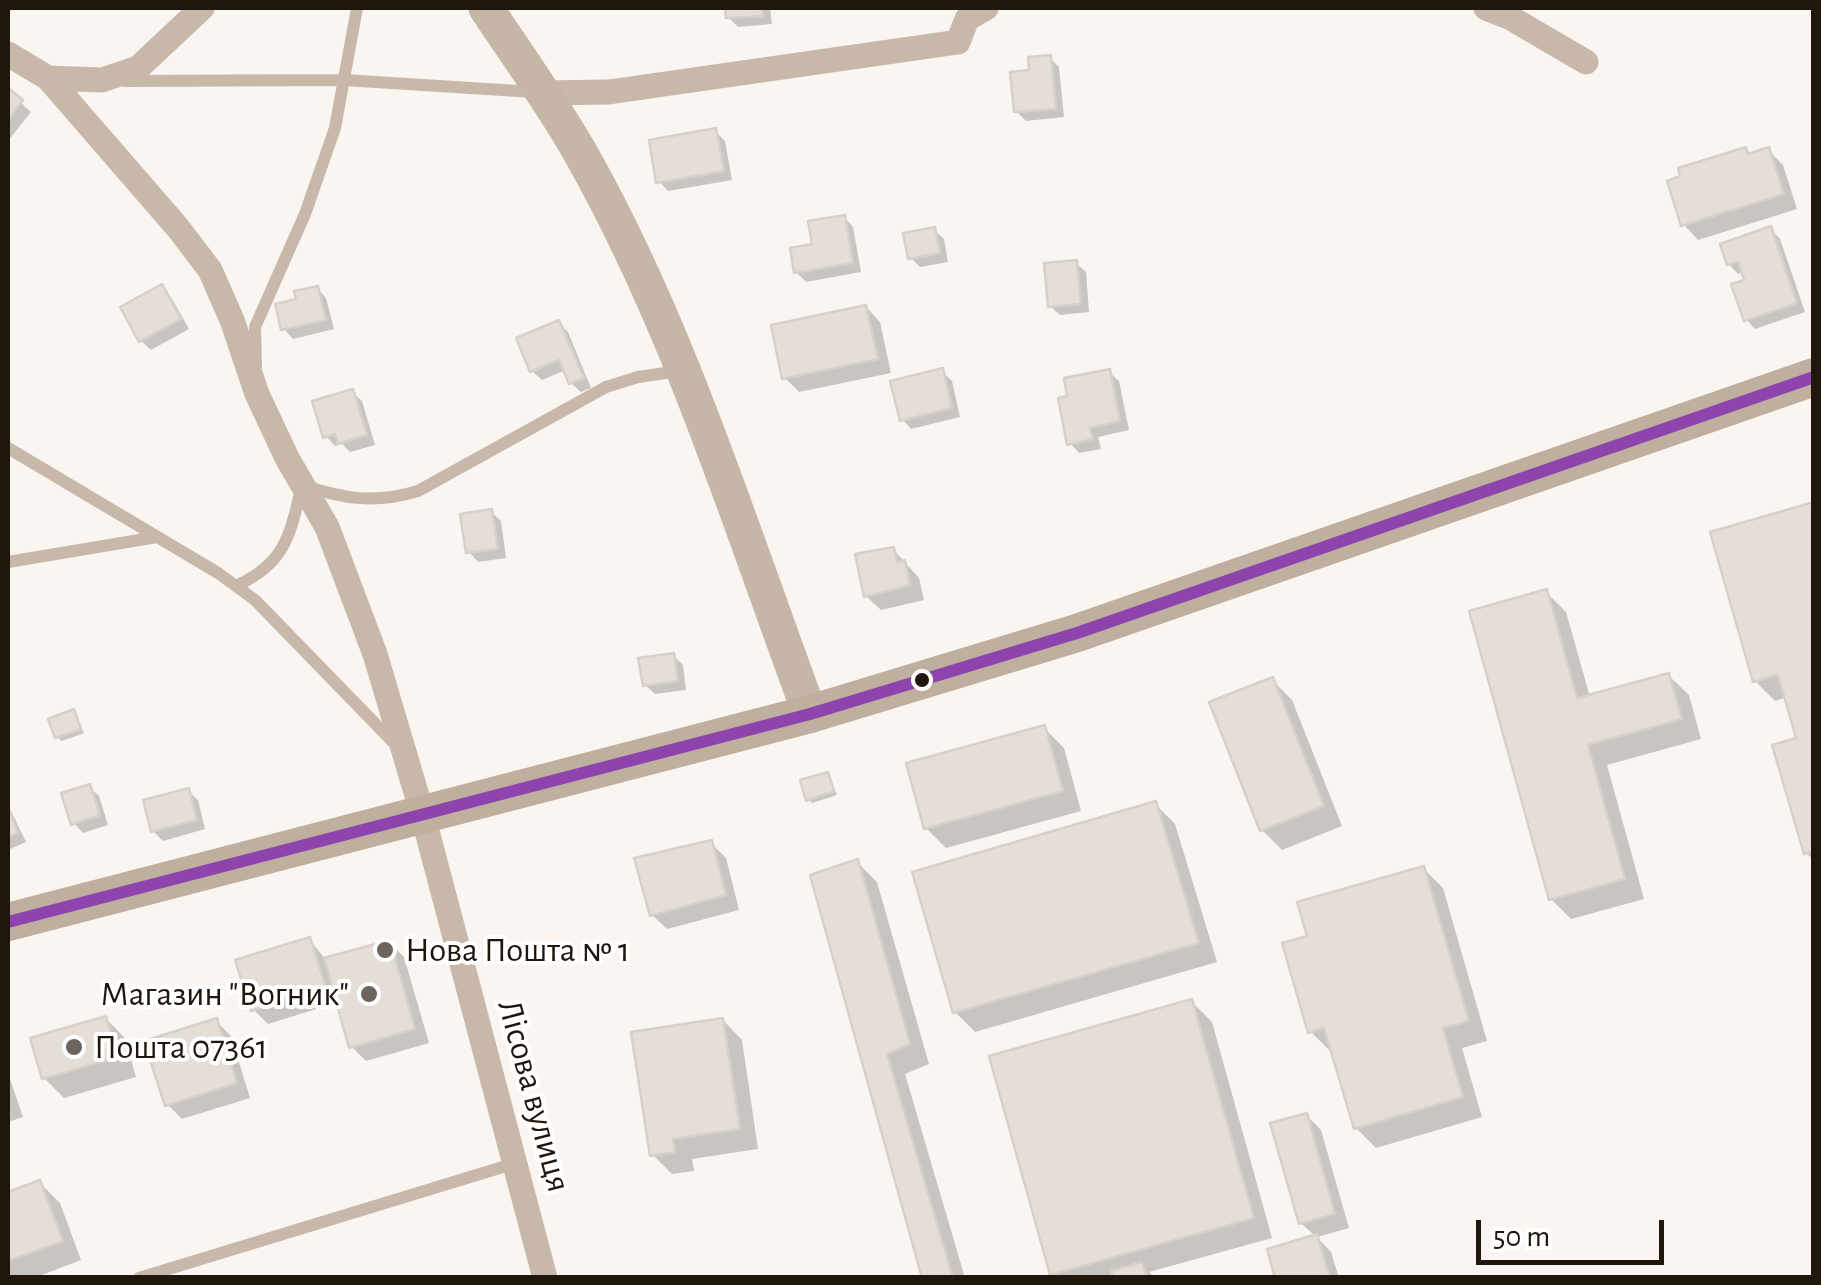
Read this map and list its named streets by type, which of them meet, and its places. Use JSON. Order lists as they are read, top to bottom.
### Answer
{
  "streets": {
    "street": ["Лісова вулиця"]
  },
  "places": ["Нова Пошта № 1", "Магазин \"Вогник\"", "Пошта 07361"],
  "scale_bar": "50 m"
}
